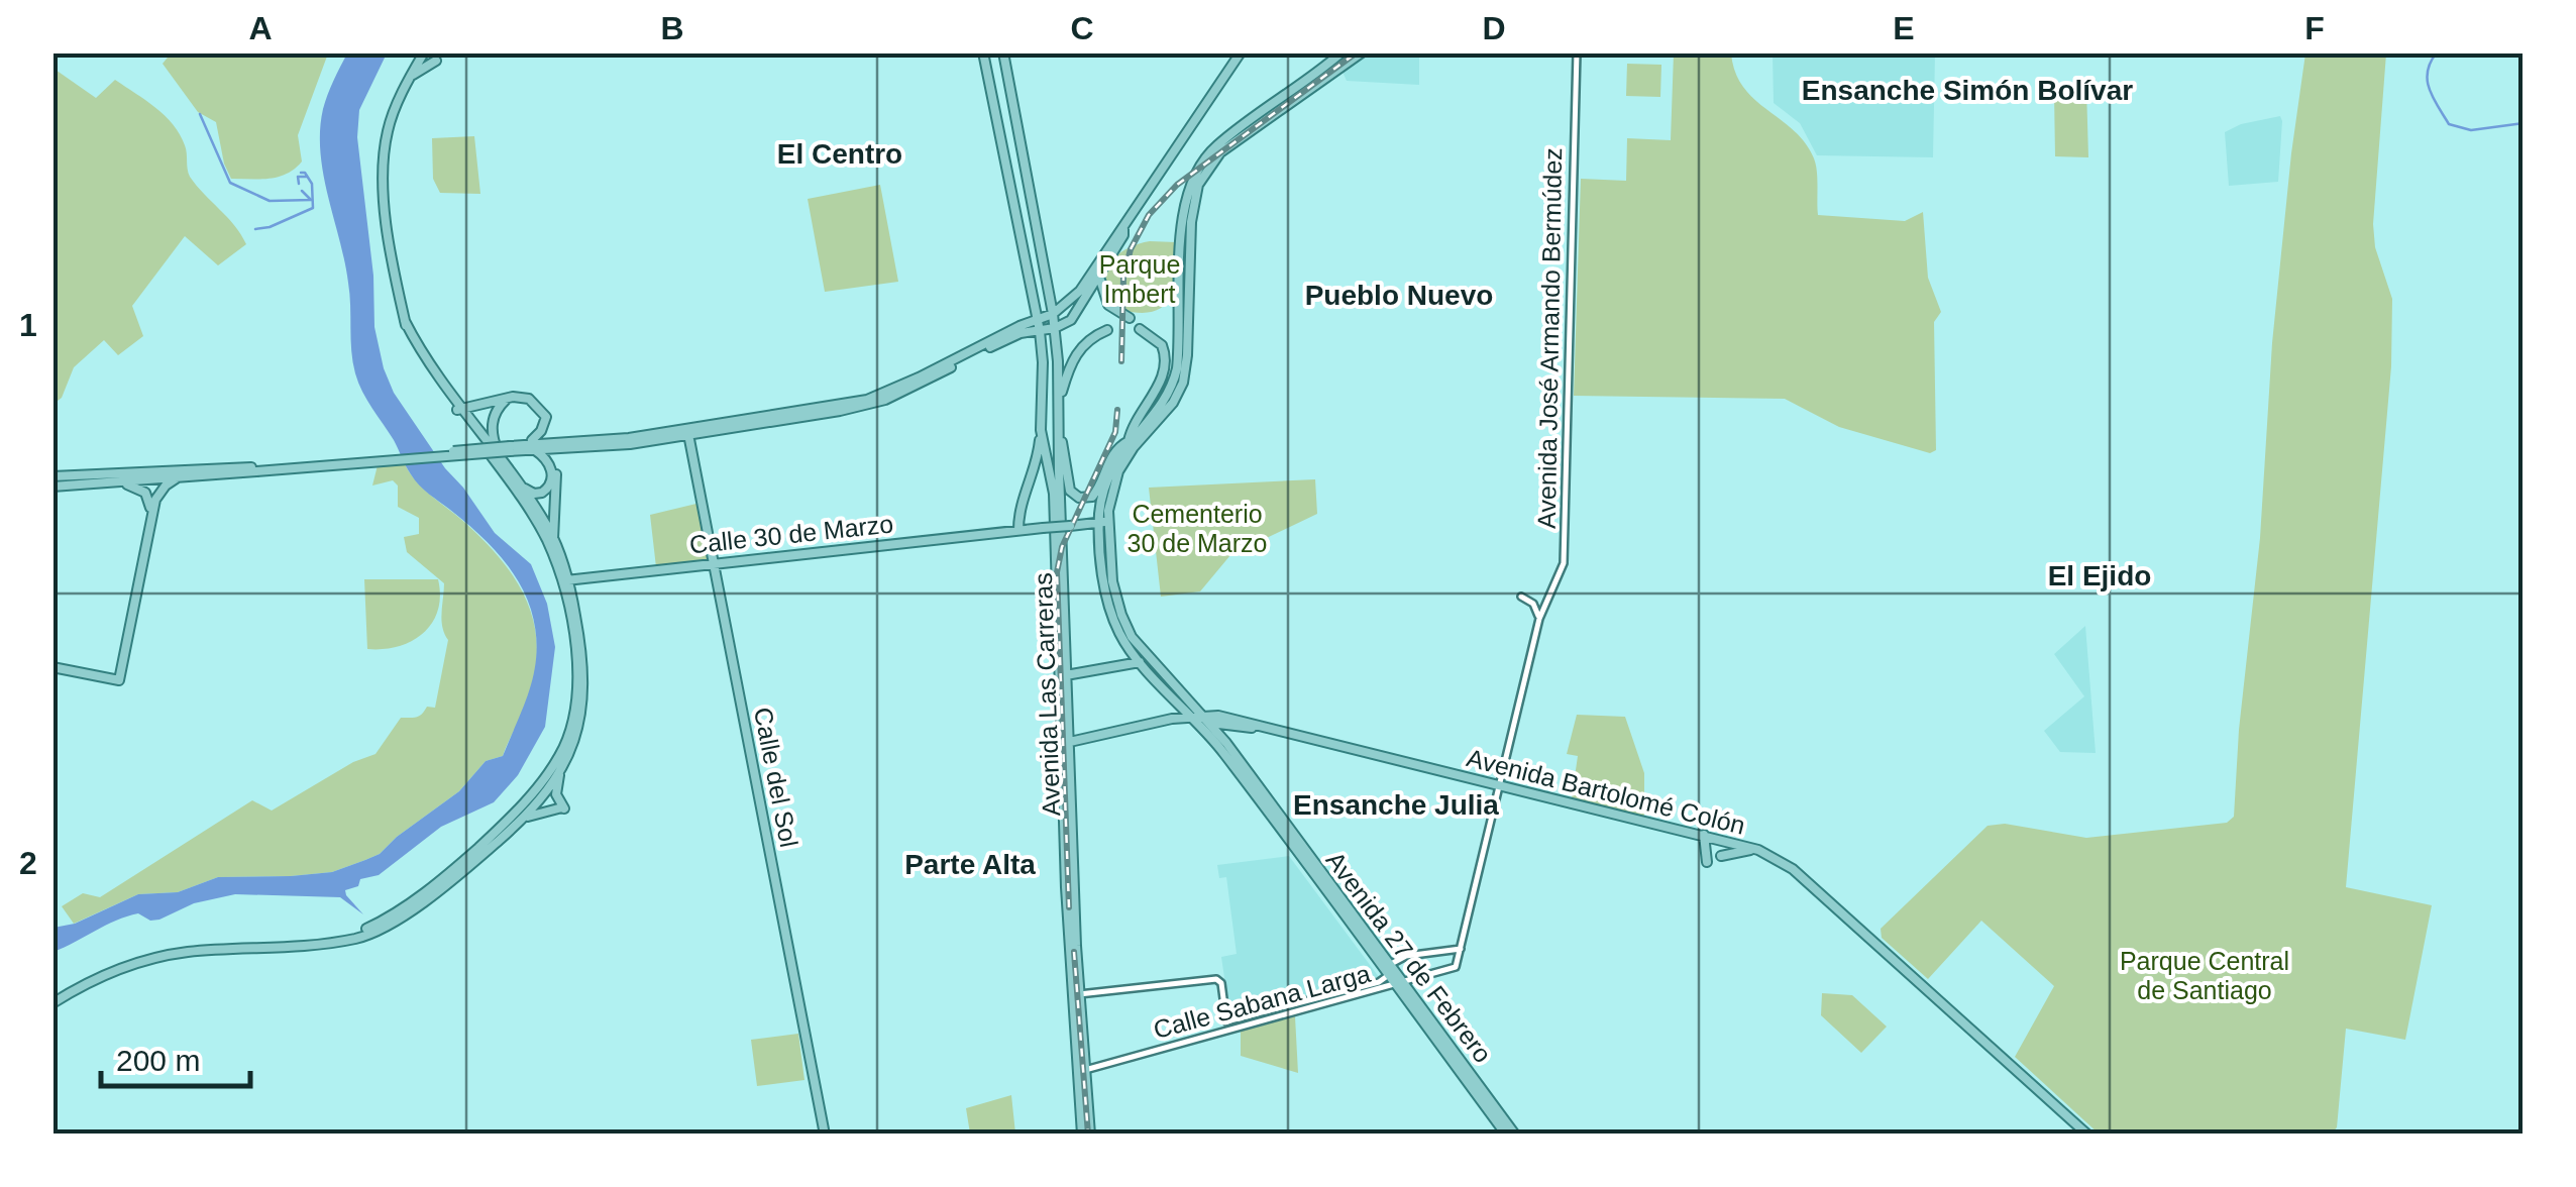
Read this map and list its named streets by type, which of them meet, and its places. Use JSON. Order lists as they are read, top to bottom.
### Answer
{
  "streets": {
    "main road": [
      "Calle 30 de Marzo",
      "Avenida Las Carreras",
      "Calle del Sol",
      "Avenida Bartolomé Colón",
      "Avenida 27 de Febrero"
    ],
    "street": ["Avenida José Armando Bermúdez", "Calle Sabana Larga"]
  },
  "crossings": [
    ["Avenida José Armando Bermúdez", "Avenida Bartolomé Colón"],
    ["Avenida José Armando Bermúdez", "Calle Sabana Larga"],
    ["Calle 30 de Marzo", "Calle del Sol"],
    ["Calle 30 de Marzo", "Avenida 27 de Febrero"],
    ["Avenida Las Carreras", "Calle Sabana Larga"],
    ["Avenida Bartolomé Colón", "Avenida 27 de Febrero"],
    ["Avenida 27 de Febrero", "Calle Sabana Larga"]
  ],
  "districts": [
    "Ensanche Simón Bolívar",
    "El Centro",
    "Pueblo Nuevo",
    "El Ejido",
    "Ensanche Julia",
    "Parte Alta"
  ],
  "parks": ["Parque Imbert", "Cementerio 30 de Marzo", "Parque Central de Santiago"],
  "scale_bar": "200 m",
  "grid": {
    "columns": [
      "A",
      "B",
      "C",
      "D",
      "E",
      "F"
    ],
    "rows": ["1", "2"]
  }
}
